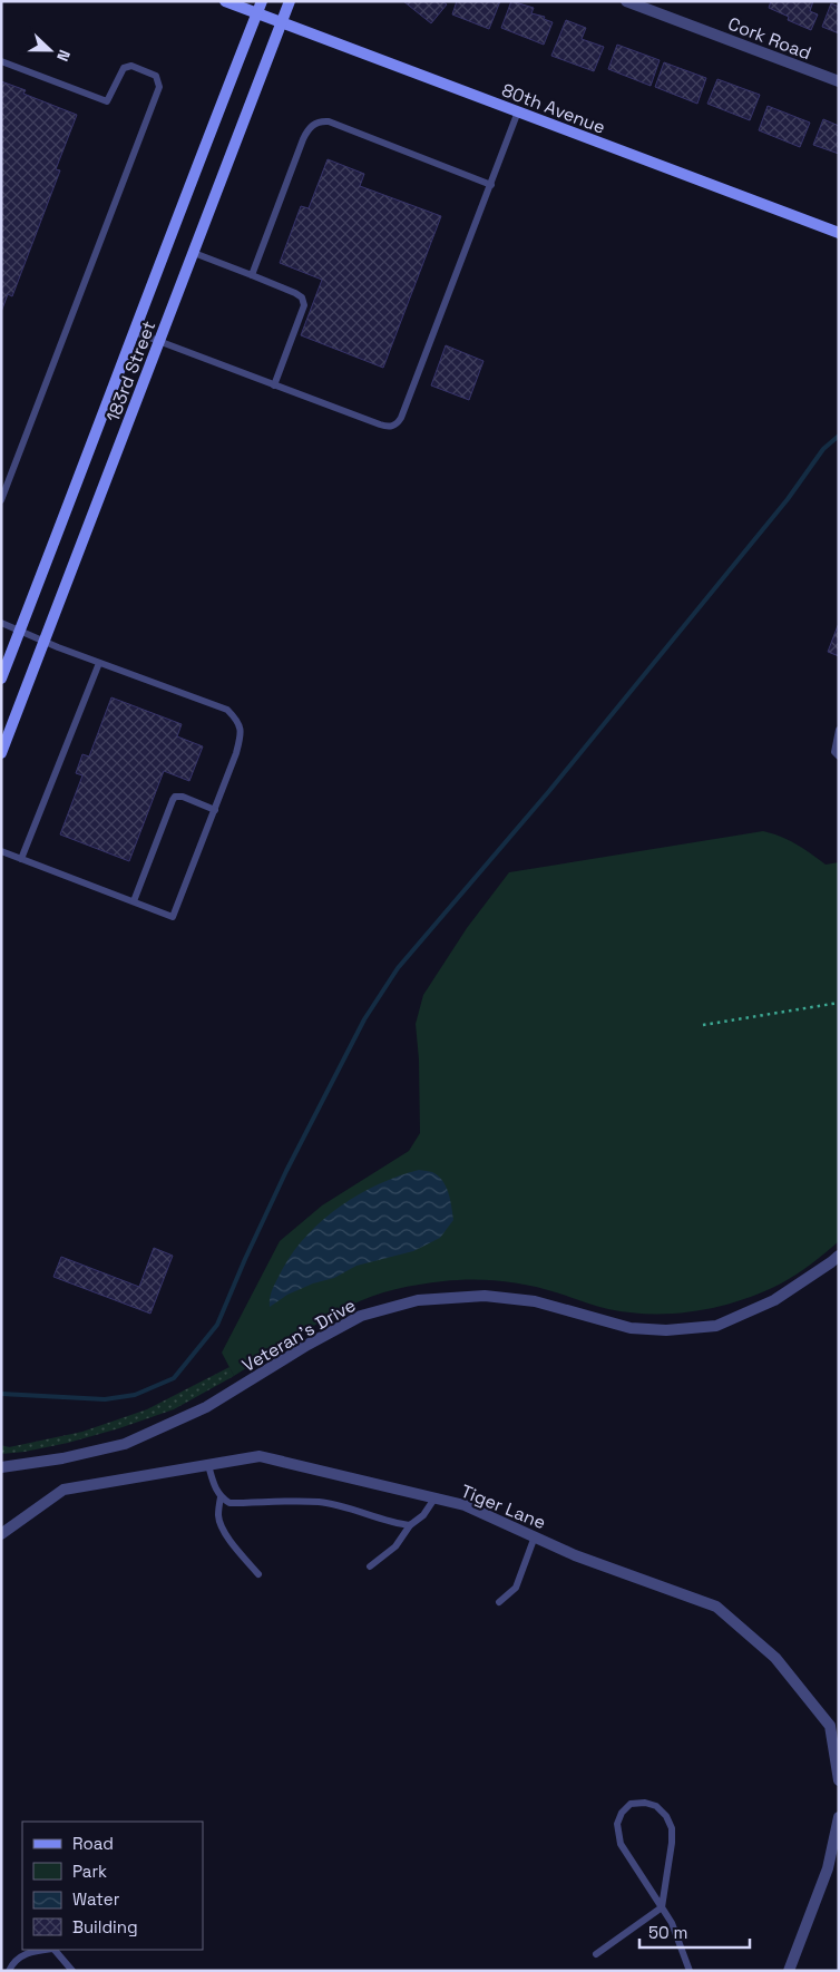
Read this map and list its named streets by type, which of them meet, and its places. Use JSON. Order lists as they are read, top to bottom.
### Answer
{
  "streets": {
    "street": [
      "Cork Road",
      "80th Avenue",
      "183rd Street",
      "Veteran's Drive",
      "Tiger Lane"
    ]
  },
  "crossings": [
    ["80th Avenue", "183rd Street"]
  ],
  "legend": [
    "Road",
    "Park",
    "Water",
    "Building"
  ],
  "scale_bar": "50 m",
  "north": "right"
}
